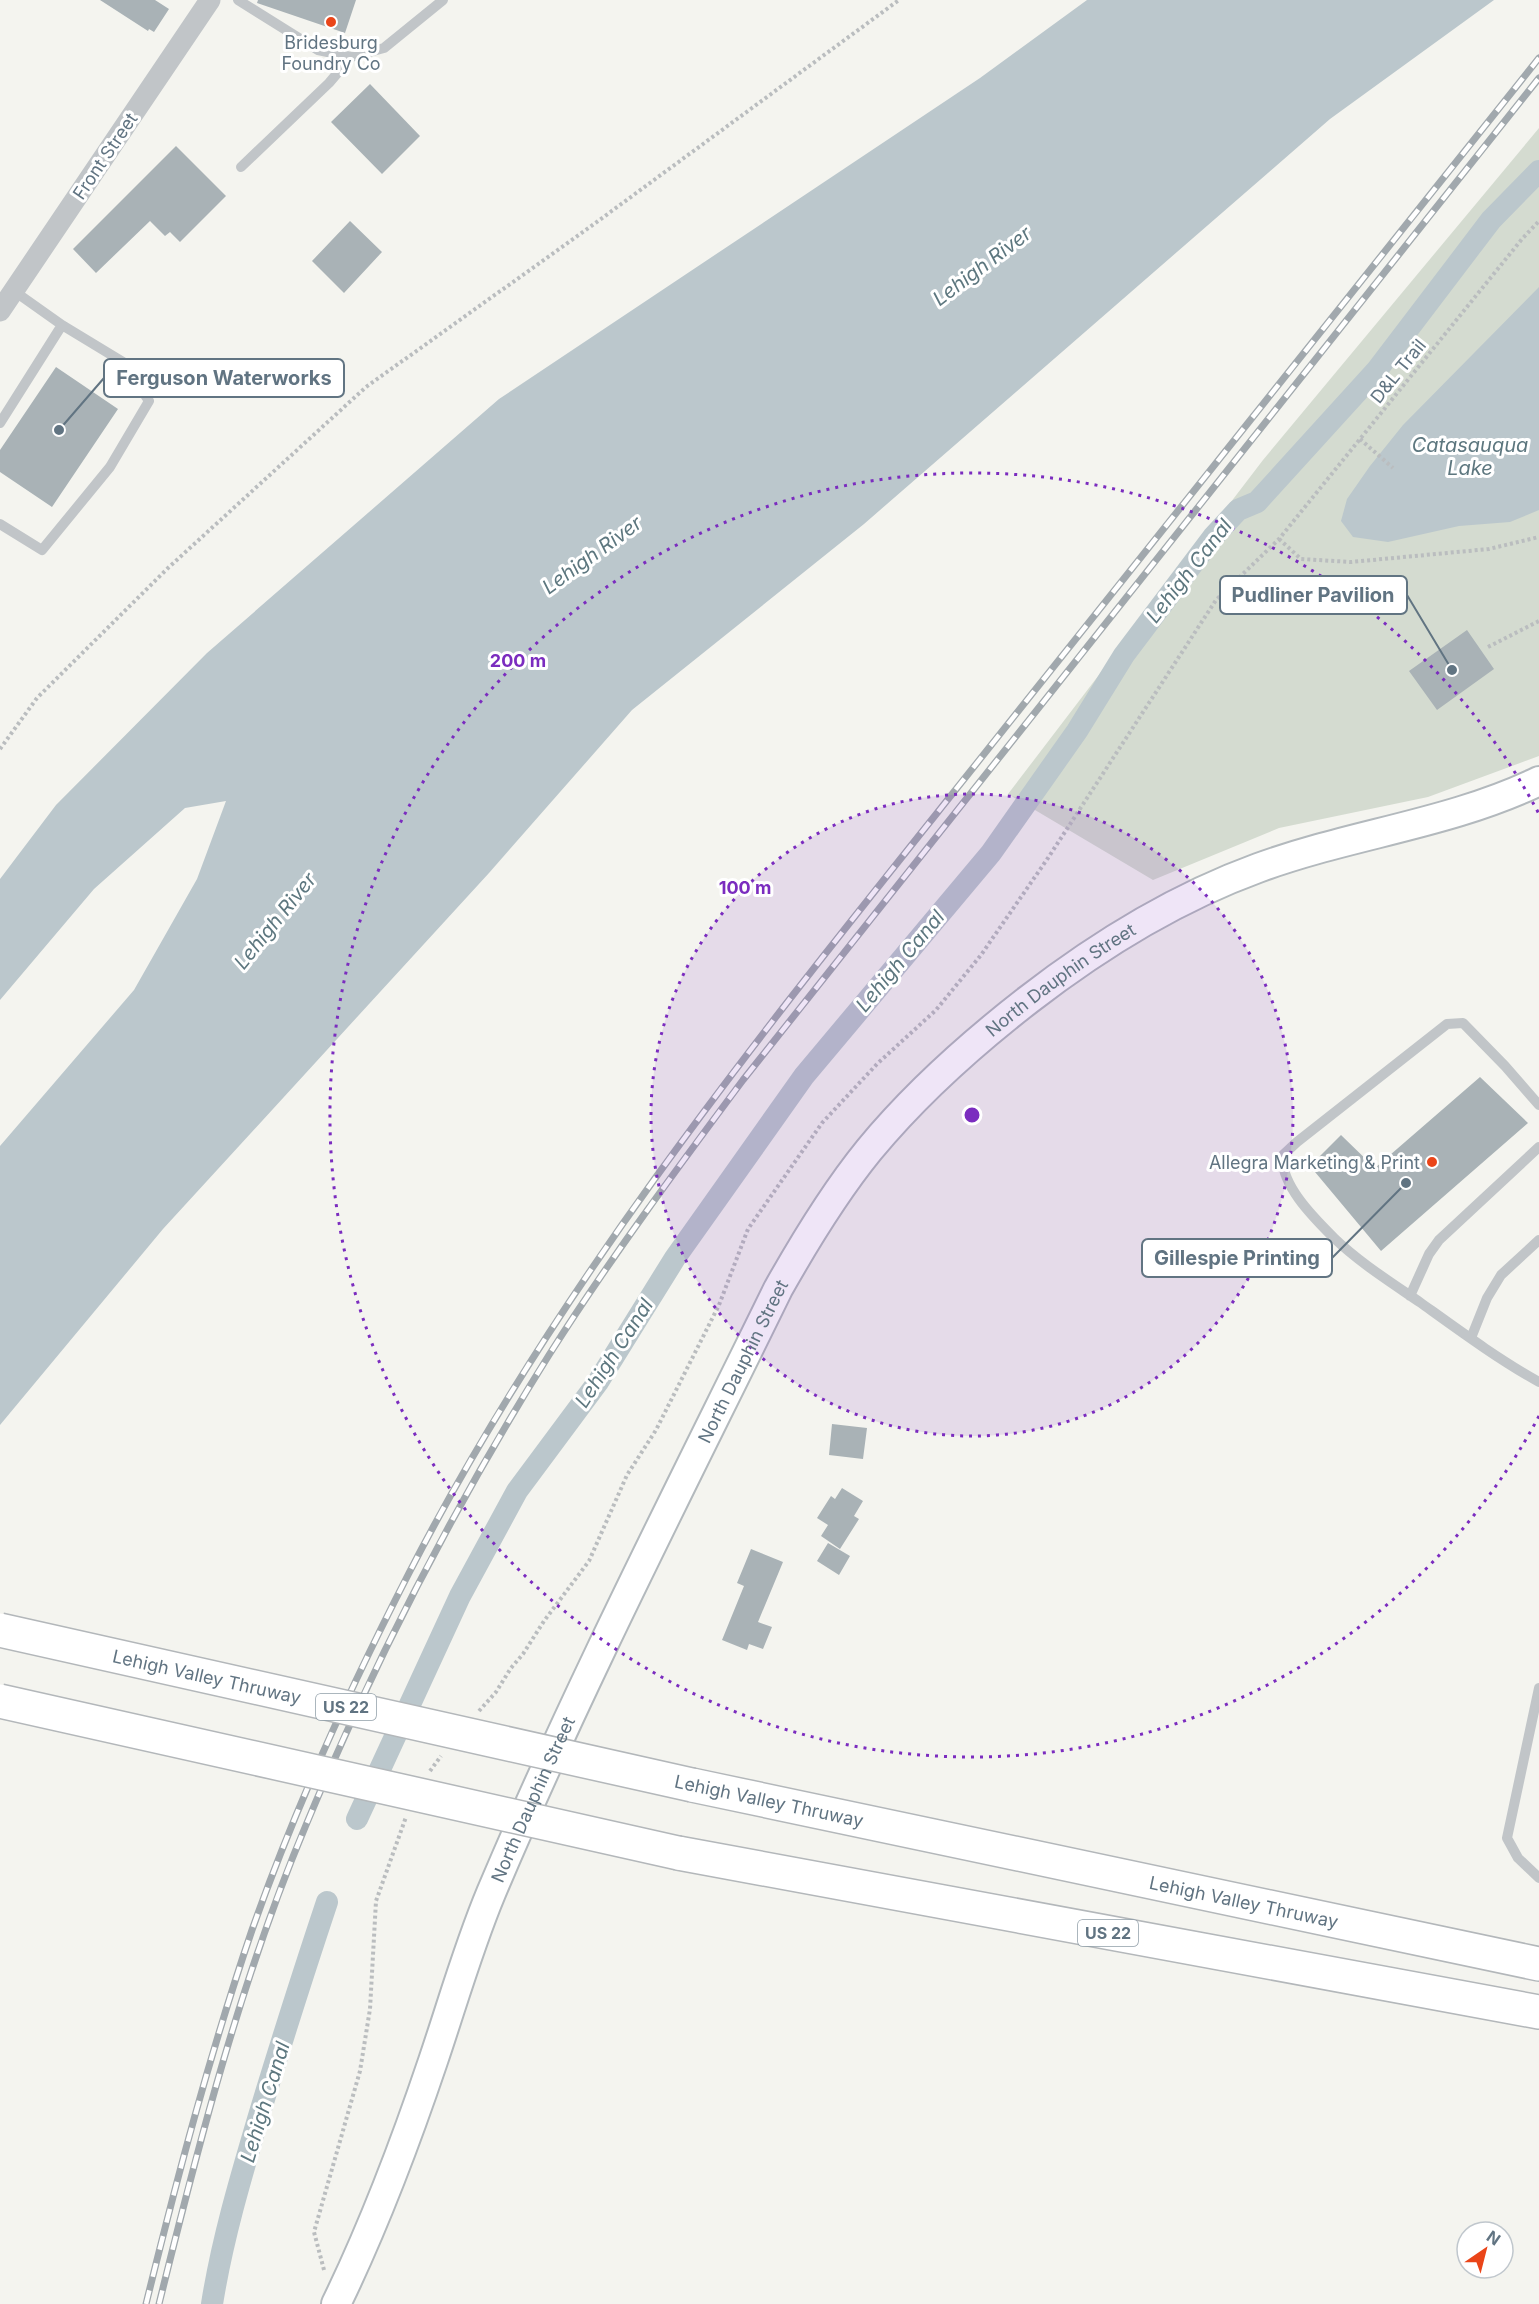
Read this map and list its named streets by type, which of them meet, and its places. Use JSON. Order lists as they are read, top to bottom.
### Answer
{
  "streets": {
    "highway": ["Lehigh Valley Thruway", "US 22"],
    "street": ["Front Street", "North Dauphin Street"],
    "path": ["D&L Trail"]
  },
  "water": ["Lehigh River", "Catasauqua Lake", "Lehigh Canal"],
  "places": [
    "Bridesburg Foundry Co",
    "Ferguson Waterworks",
    "Pudliner Pavilion",
    "Allegra Marketing & Print",
    "Gillespie Printing"
  ],
  "north": "top right",
  "rings": ["200 m", "100 m"]
}
